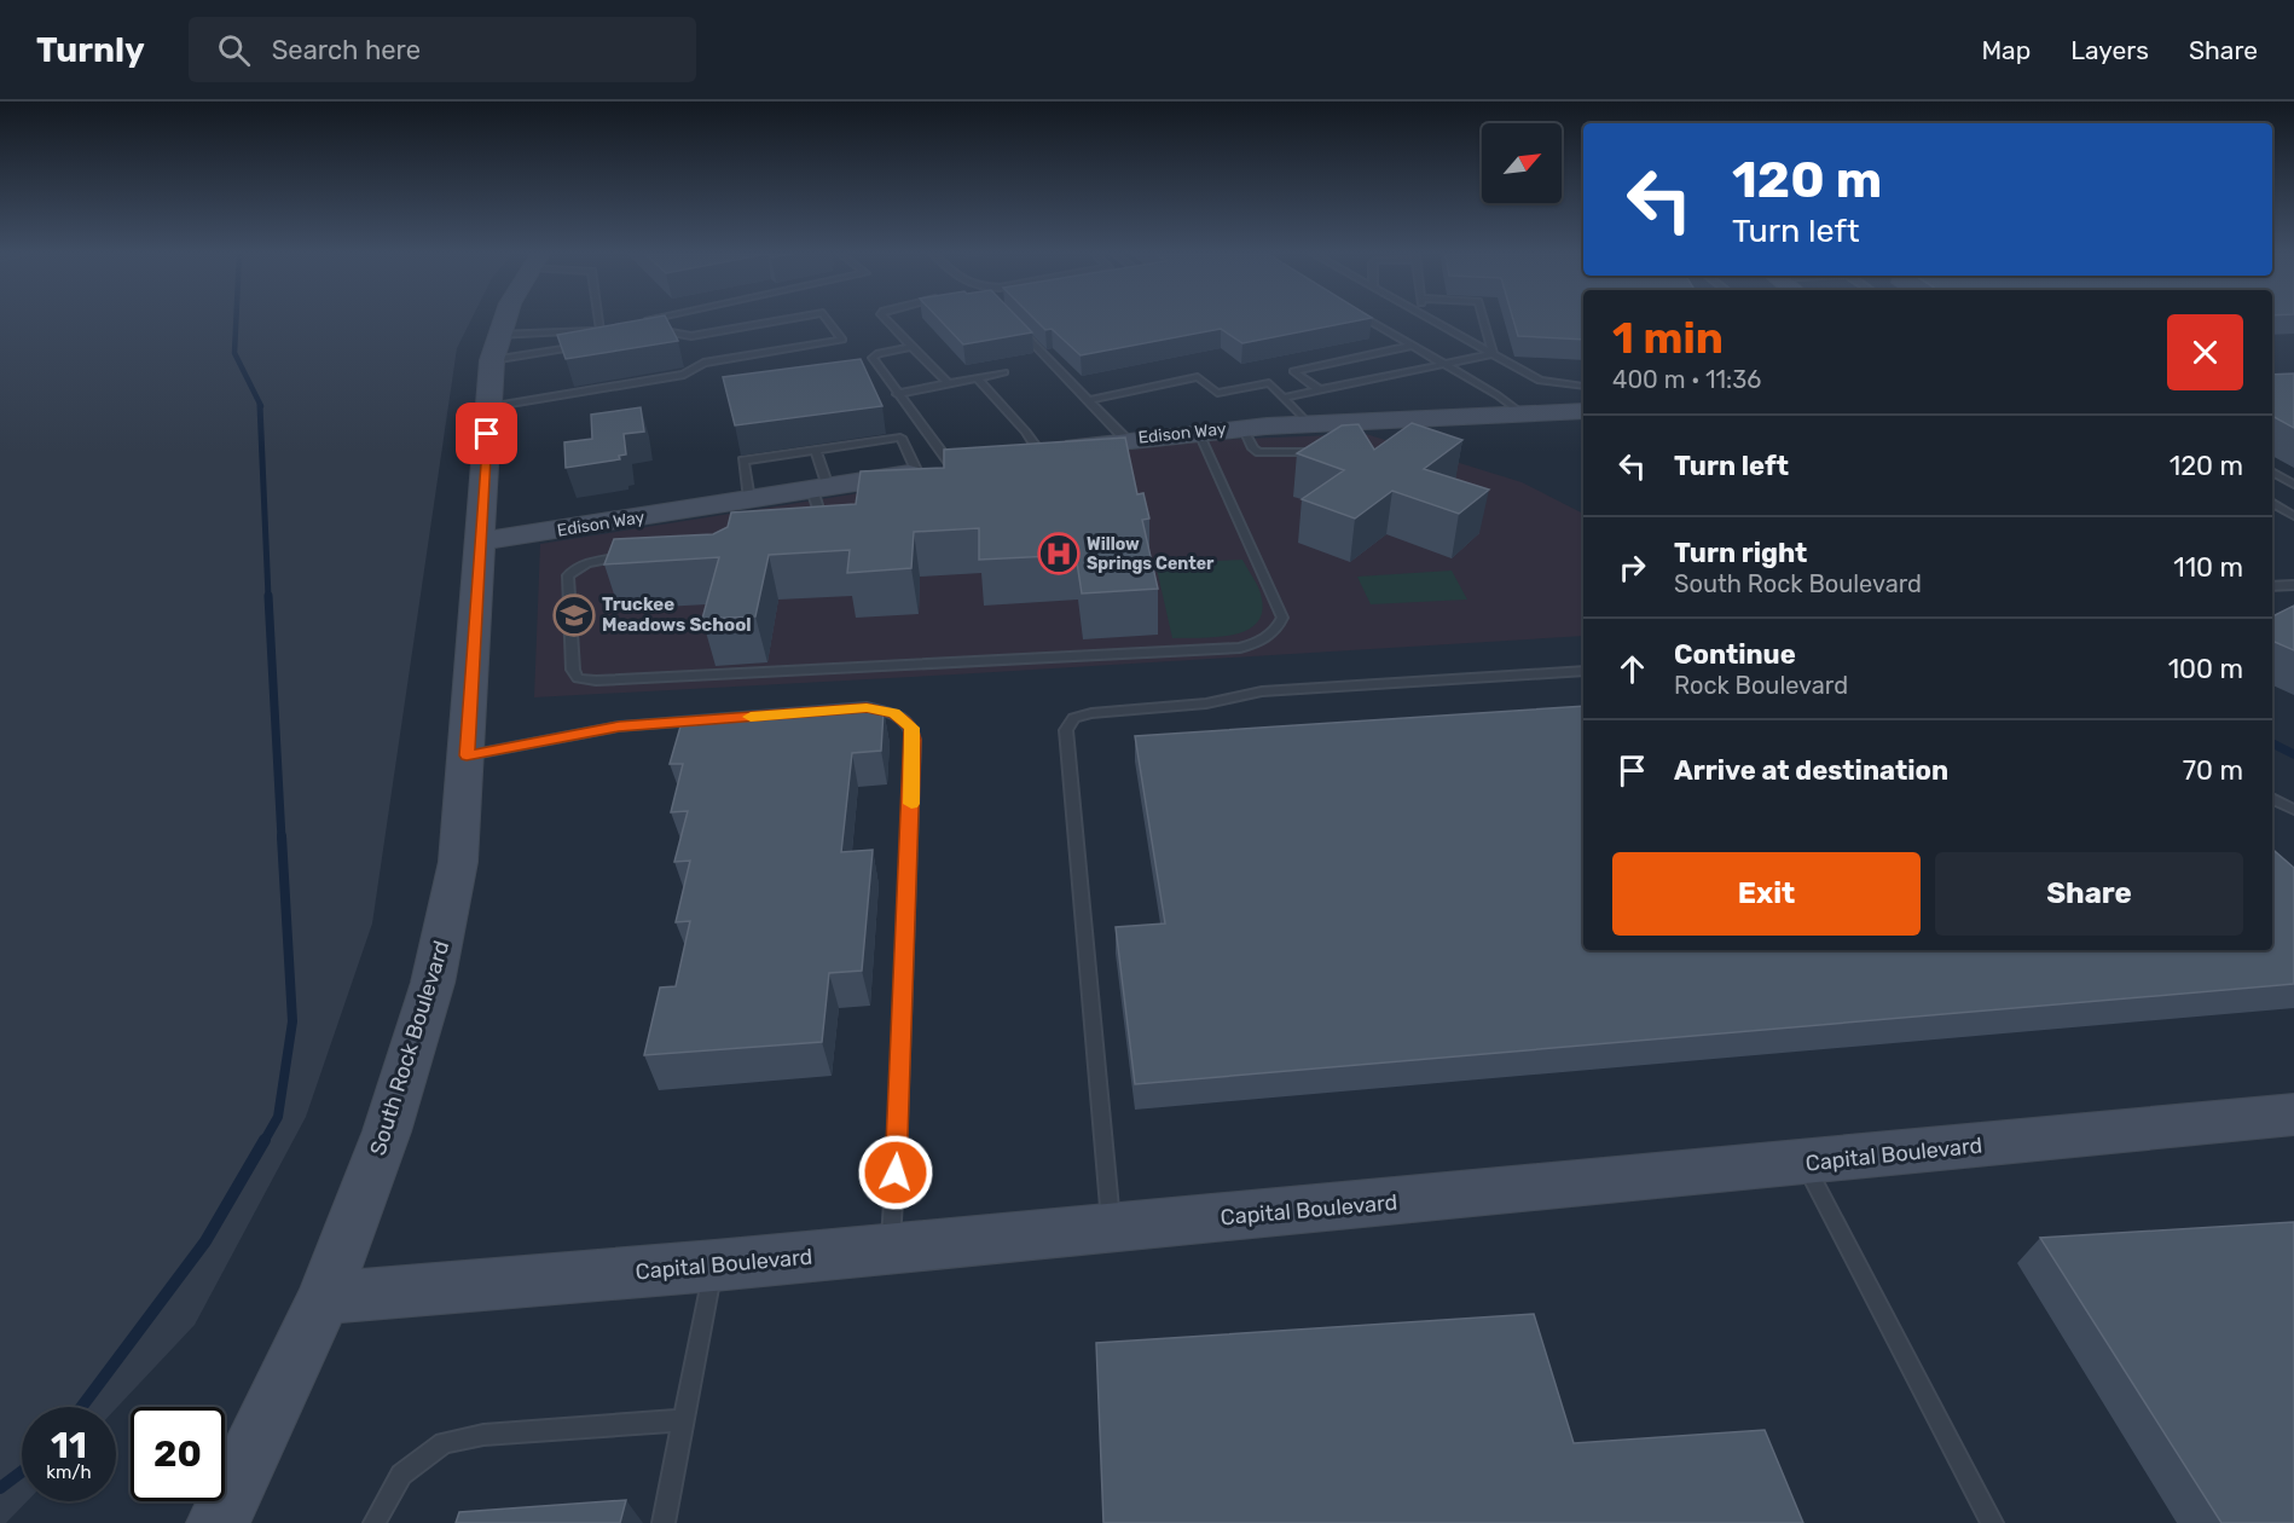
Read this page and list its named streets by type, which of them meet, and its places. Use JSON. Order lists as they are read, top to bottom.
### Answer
{
  "streets": {
    "street": ["Edison Way", "South Rock Boulevard", "Capital Boulevard"]
  },
  "crossings": [
    ["Edison Way", "South Rock Boulevard"],
    ["South Rock Boulevard", "Capital Boulevard"]
  ],
  "places": {
    "hospital": ["Willow Springs Center"],
    "school or university": ["Truckee Meadows School"]
  },
  "north": "top right",
  "page": {
    "header": "Turnly",
    "search": "Search here",
    "nav": ["Map", "Layers", "Share"],
    "turn": ["120 m", "Turn left"],
    "heading": ["1 min", "400 m · 11:36"],
    "list": [
      {
        "name": "Turn left",
        "value": "120 m"
      },
      {
        "name": "Turn right",
        "note": "South Rock Boulevard",
        "value": "110 m"
      },
      {
        "name": "Continue",
        "note": "Rock Boulevard",
        "value": "100 m"
      },
      {
        "name": "Arrive at destination",
        "value": "70 m"
      }
    ],
    "buttons": ["Exit", "Share"],
    "speed": "11 km/h",
    "limit": "20"
  }
}
